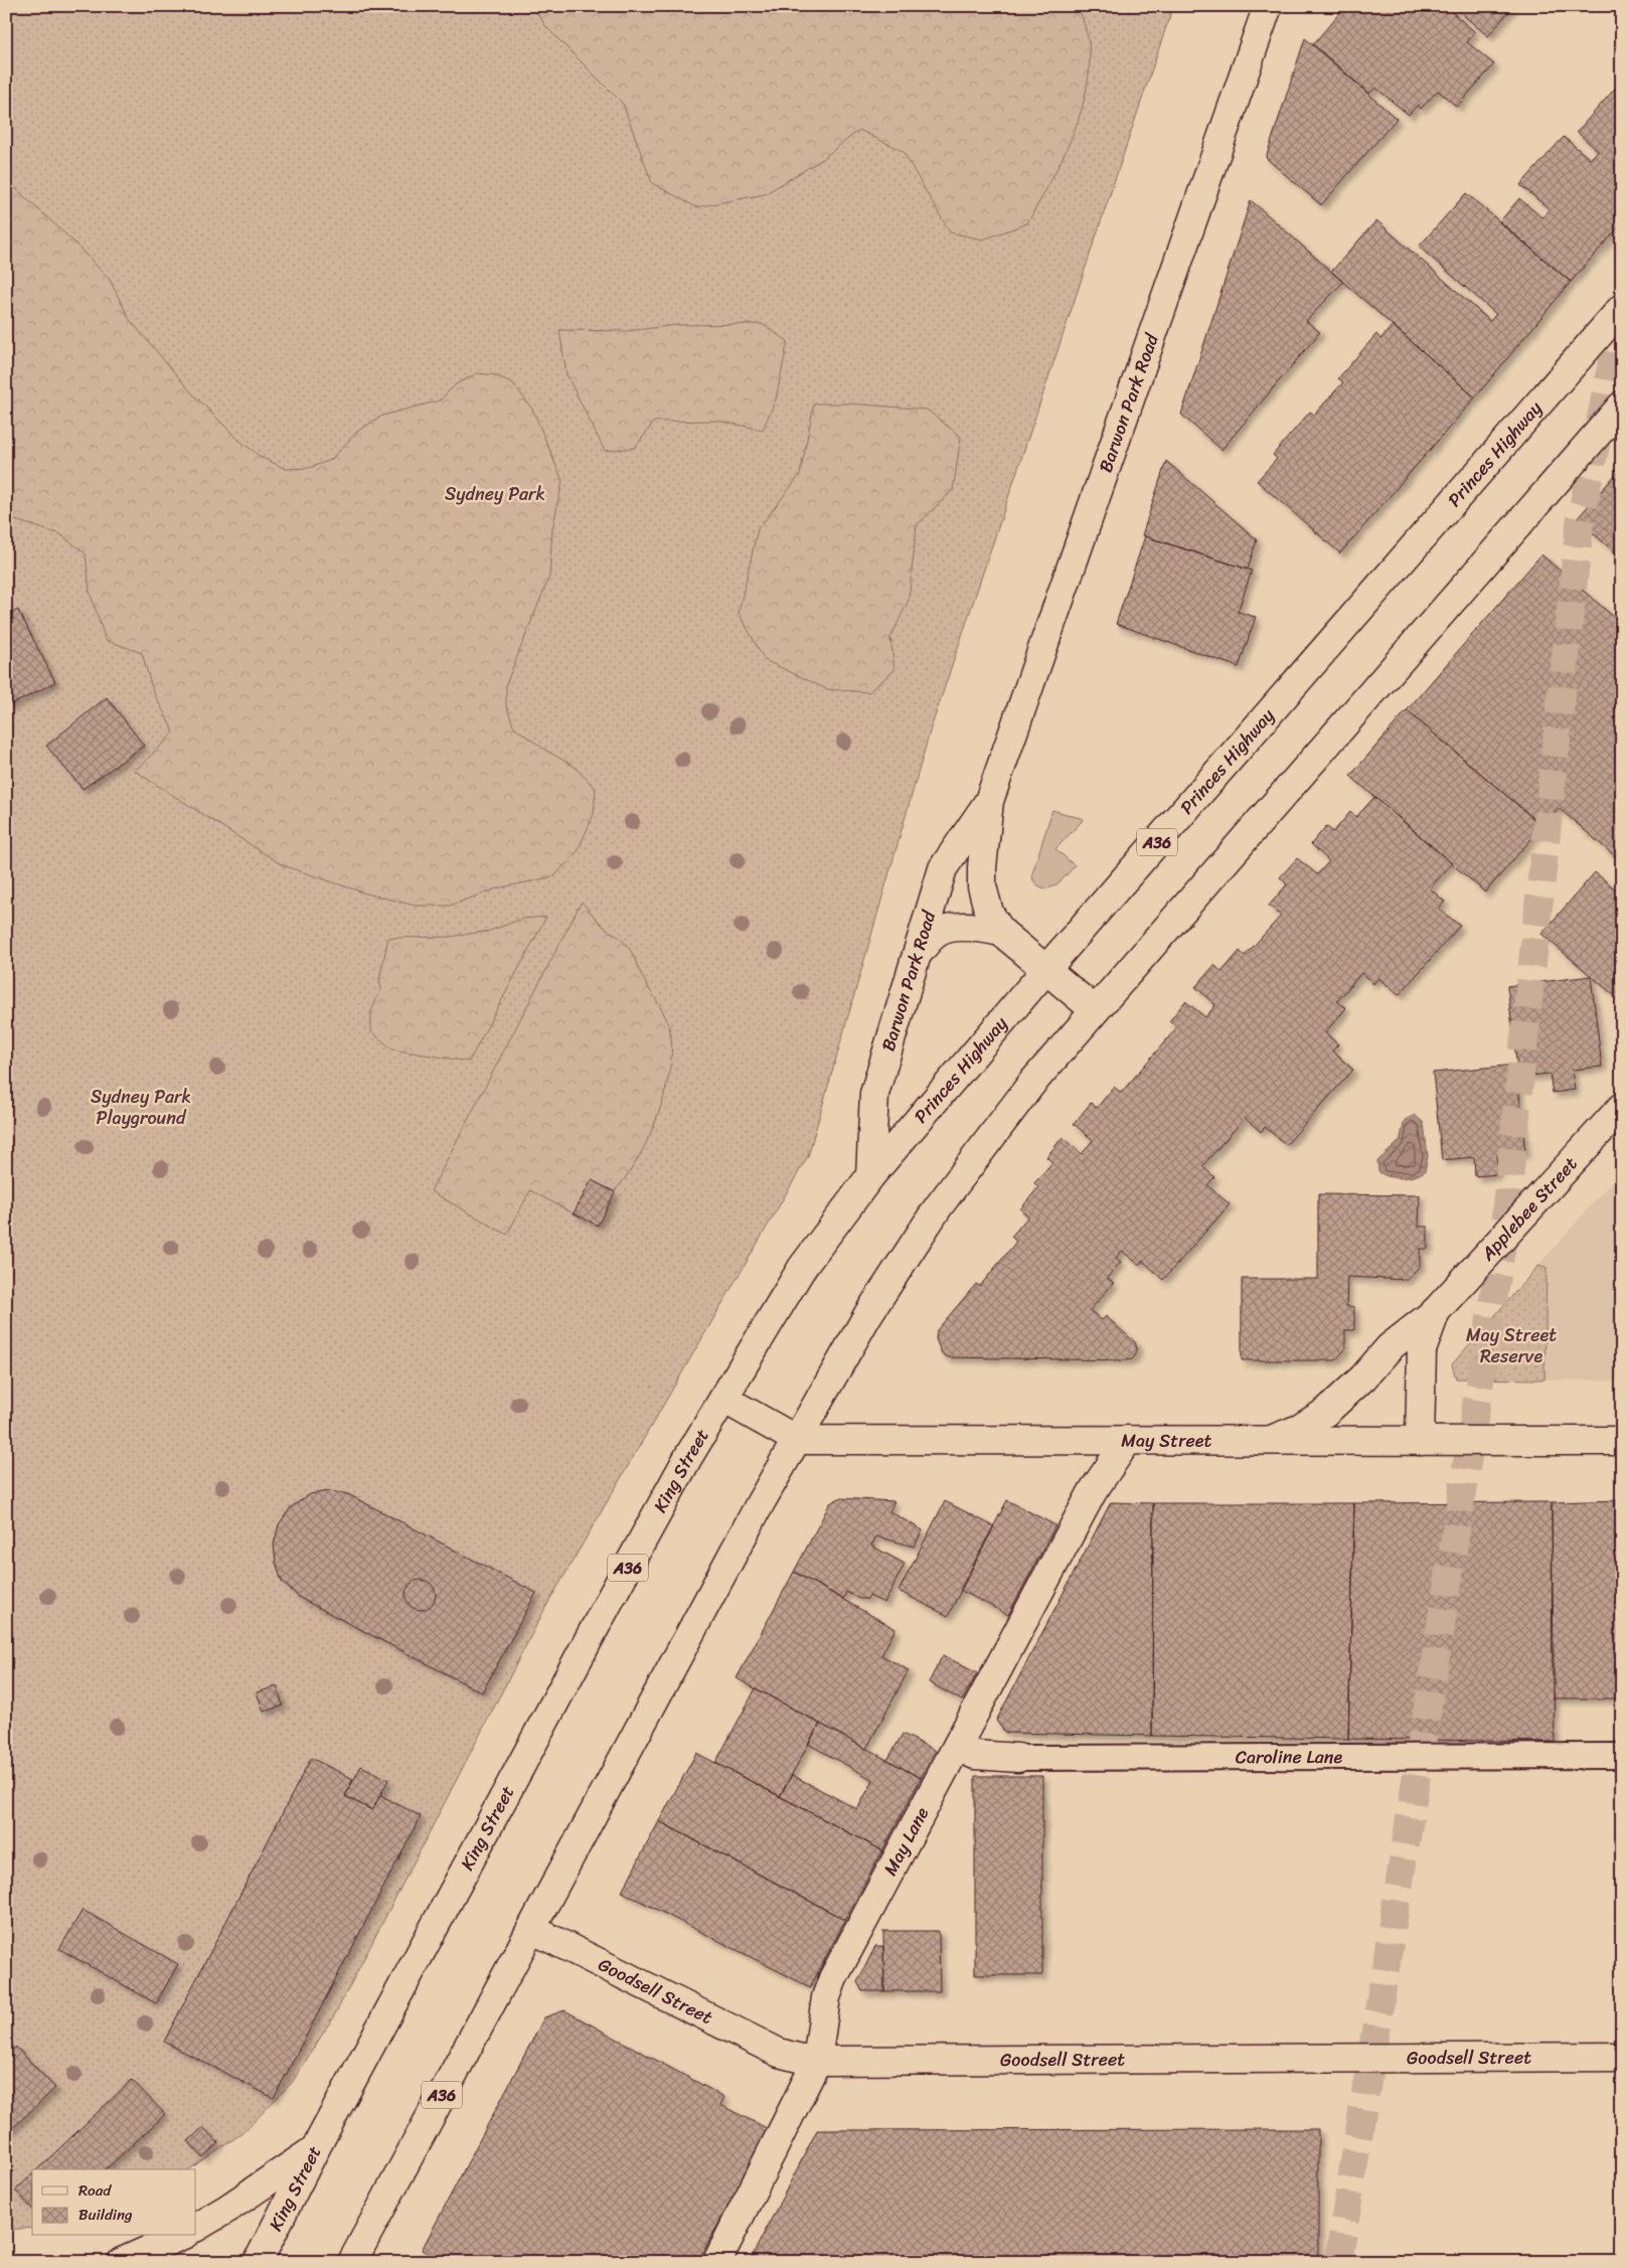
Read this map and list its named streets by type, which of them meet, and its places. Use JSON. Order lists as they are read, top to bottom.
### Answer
{
  "streets": {
    "main road": [
      "Barwon Park Road",
      "Princes Highway",
      "A36",
      "Applebee Street",
      "May Street",
      "King Street",
      "Caroline Lane",
      "May Lane",
      "Goodsell Street"
    ]
  },
  "crossings": [
    ["Barwon Park Road", "Princes Highway"],
    ["Barwon Park Road", "A36"],
    ["Princes Highway", "May Street"],
    ["Princes Highway", "King Street"],
    ["A36", "May Street"],
    ["A36", "Goodsell Street"],
    ["Applebee Street", "May Street"],
    ["May Street", "King Street"],
    ["May Street", "May Lane"],
    ["Caroline Lane", "May Lane"],
    ["May Lane", "Goodsell Street"]
  ],
  "parks": ["Sydney Park", "Sydney Park Playground", "May Street Reserve"],
  "legend": ["Road", "Building"]
}
